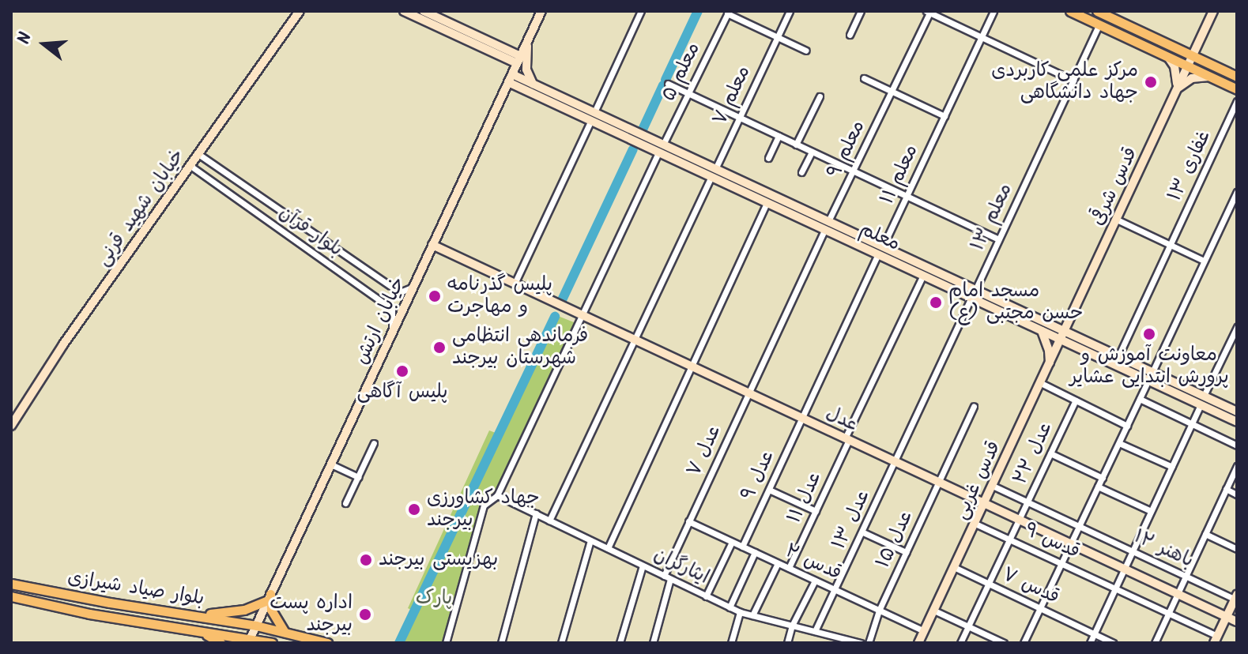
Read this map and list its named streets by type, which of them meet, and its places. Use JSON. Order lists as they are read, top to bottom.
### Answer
{
  "streets": {
    "main road": [
      "قدس شرقی",
      "خیابان شهید قرنی",
      "معلم",
      "خیابان ارتش",
      "عدل",
      "قدس غربی",
      "بلوار صیاد شیرازی"
    ],
    "street": [
      "معلم ۵",
      "معلم ۷",
      "معلم ۹",
      "غفاری ۱۳",
      "معلم ۱۱",
      "معلم ۱۳",
      "بلوار قرآن",
      "عدل ۷",
      "عدل ۲۲",
      "عدل ۹",
      "عدل ۱۱",
      "عدل ۱۳",
      "عدل ۱۵",
      "قدس ۹",
      "باهنر ۱۲",
      "قدس ۲",
      "ایثارگران",
      "قدس ۷"
    ]
  },
  "crossings": [
    ["معلم ۵", "معلم"],
    ["معلم ۵", "عدل"],
    ["معلم ۵", "ایثارگران"],
    ["معلم ۷", "معلم"],
    ["معلم ۷", "عدل"],
    ["معلم ۷", "ایثارگران"],
    ["معلم ۹", "معلم"],
    ["معلم ۹", "عدل ۷"],
    ["غفاری ۱۳", "معلم"],
    ["معلم ۱۱", "معلم"],
    ["معلم ۱۱", "عدل ۹"],
    ["قدس شرقی", "معلم"],
    ["قدس شرقی", "قدس غربی"],
    ["خیابان شهید قرنی", "بلوار قرآن"],
    ["معلم ۱۳", "معلم"],
    ["معلم ۱۳", "عدل ۱۳"],
    ["بلوار قرآن", "خیابان ارتش"],
    ["معلم", "خیابان ارتش"],
    ["معلم", "قدس غربی"],
    ["معلم", "عدل ۱۱"],
    ["خیابان ارتش", "عدل"],
    ["خیابان ارتش", "بلوار صیاد شیرازی"],
    ["عدل", "عدل ۷"],
    ["عدل", "عدل ۲۲"],
    ["عدل", "عدل ۹"],
    ["عدل", "قدس غربی"],
    ["عدل", "عدل ۱۱"],
    ["عدل", "عدل ۱۳"],
    ["عدل", "عدل ۱۵"],
    ["عدل ۷", "قدس ۲"],
    ["عدل ۷", "ایثارگران"],
    ["عدل ۲۲", "قدس ۹"],
    ["عدل ۲۲", "باهنر ۱۲"],
    ["عدل ۲۲", "قدس ۷"],
    ["عدل ۹", "قدس ۲"],
    ["قدس غربی", "قدس ۹"],
    ["قدس غربی", "باهنر ۱۲"],
    ["قدس غربی", "قدس ۲"],
    ["قدس غربی", "قدس ۷"],
    ["عدل ۱۱", "قدس ۲"],
    ["عدل ۱۳", "قدس ۲"],
    ["عدل ۱۳", "ایثارگران"],
    ["عدل ۱۵", "قدس ۲"]
  ],
  "parks": ["پارک"],
  "places": [
    "مرکز علمی کاربردی جهاد دانشگاهی",
    "پلیس گذرنامه و مهاجرت",
    "مسجد امام حسن مجتبی (ع)",
    "معاونت آموزش و پرورش ابتدایی عشایر",
    "فرماندهی انتظامی شهرستان بیرجند",
    "پلیس آگاهی",
    "جهاد کشاورزی بیرجند",
    "بهزیستی بیرجند",
    "اداره پست بیرجند"
  ],
  "north": "left"
}
